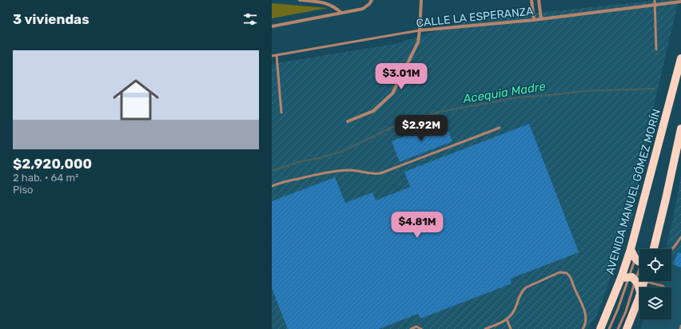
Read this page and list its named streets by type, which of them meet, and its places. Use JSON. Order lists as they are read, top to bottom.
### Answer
{
  "streets": {
    "main road": ["AVENIDA MANUEL GÓMEZ MORÍN"],
    "street": ["CALLE LA ESPERANZA"]
  },
  "water": ["Acequia Madre"],
  "page": {
    "heading": "3 viviendas",
    "list": [
      {
        "name": "$2,920,000",
        "note": "2 hab. · 64 m² · Piso"
      }
    ],
    "price": ["$3.01M", "$2.92M", "$4.81M"]
  }
}
